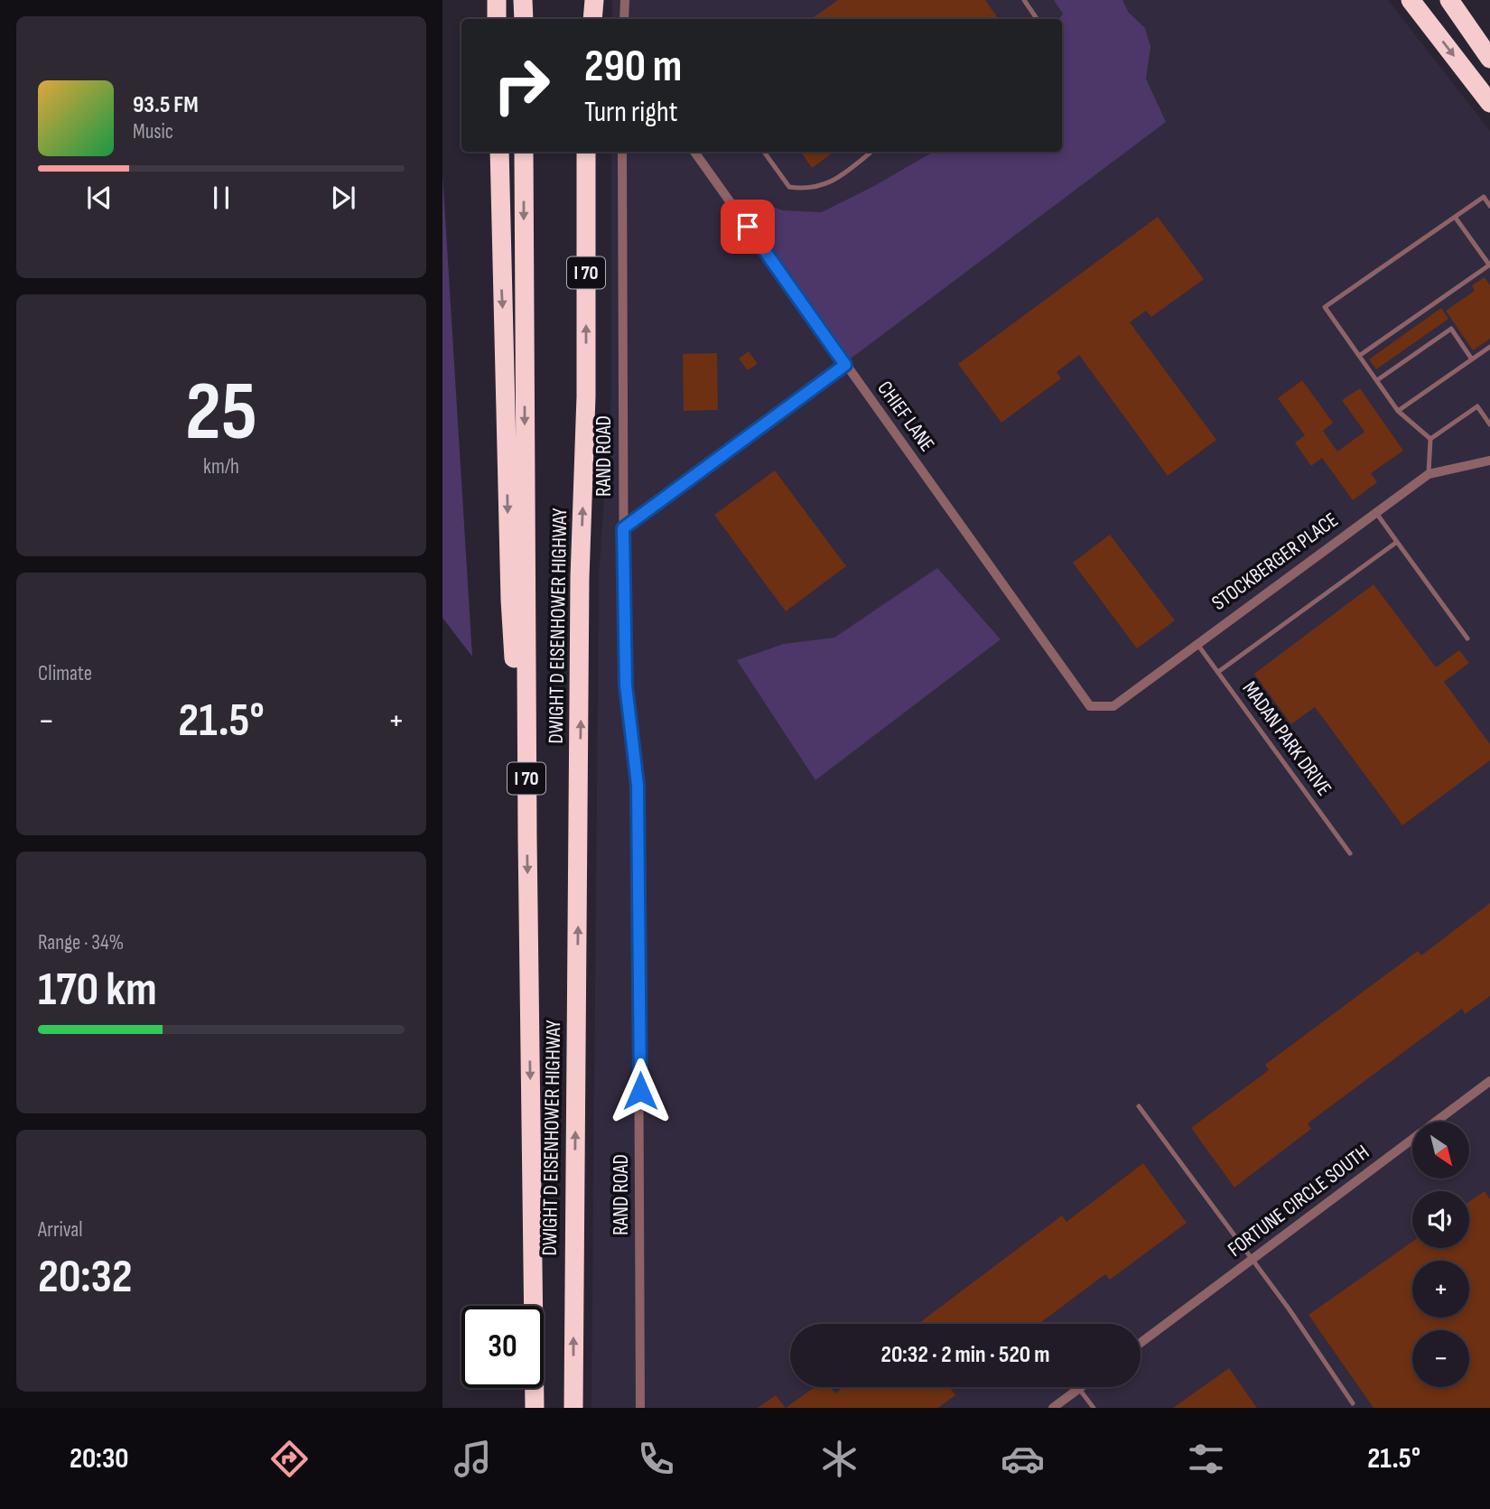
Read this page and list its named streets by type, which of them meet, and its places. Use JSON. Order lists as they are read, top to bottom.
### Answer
{
  "streets": {
    "highway": ["I 70", "DWIGHT D EISENHOWER HIGHWAY"],
    "street": [
      "CHIEF LANE",
      "RAND ROAD",
      "STOCKBERGER PLACE",
      "FORTUNE CIRCLE SOUTH"
    ],
    "lane": ["MADAN PARK DRIVE"]
  },
  "crossings": [
    ["CHIEF LANE", "STOCKBERGER PLACE"],
    ["STOCKBERGER PLACE", "MADAN PARK DRIVE"]
  ],
  "north": "bottom right",
  "page": {
    "turn": ["290 m", "Turn right"],
    "song": ["93.5 FM", "Music"],
    "tile": [
      ["25", "km/h"],
      "Climate",
      ["Range · 34%", "170 km"],
      ["Arrival", "20:32"]
    ],
    "heat": ["−", "21.5°", "+"],
    "map_buttons": ["+", "−"],
    "limit": "30",
    "trip": "20:32 · 2 min · 520 m",
    "tabs": ["20:30", "21.5°"]
  }
}
